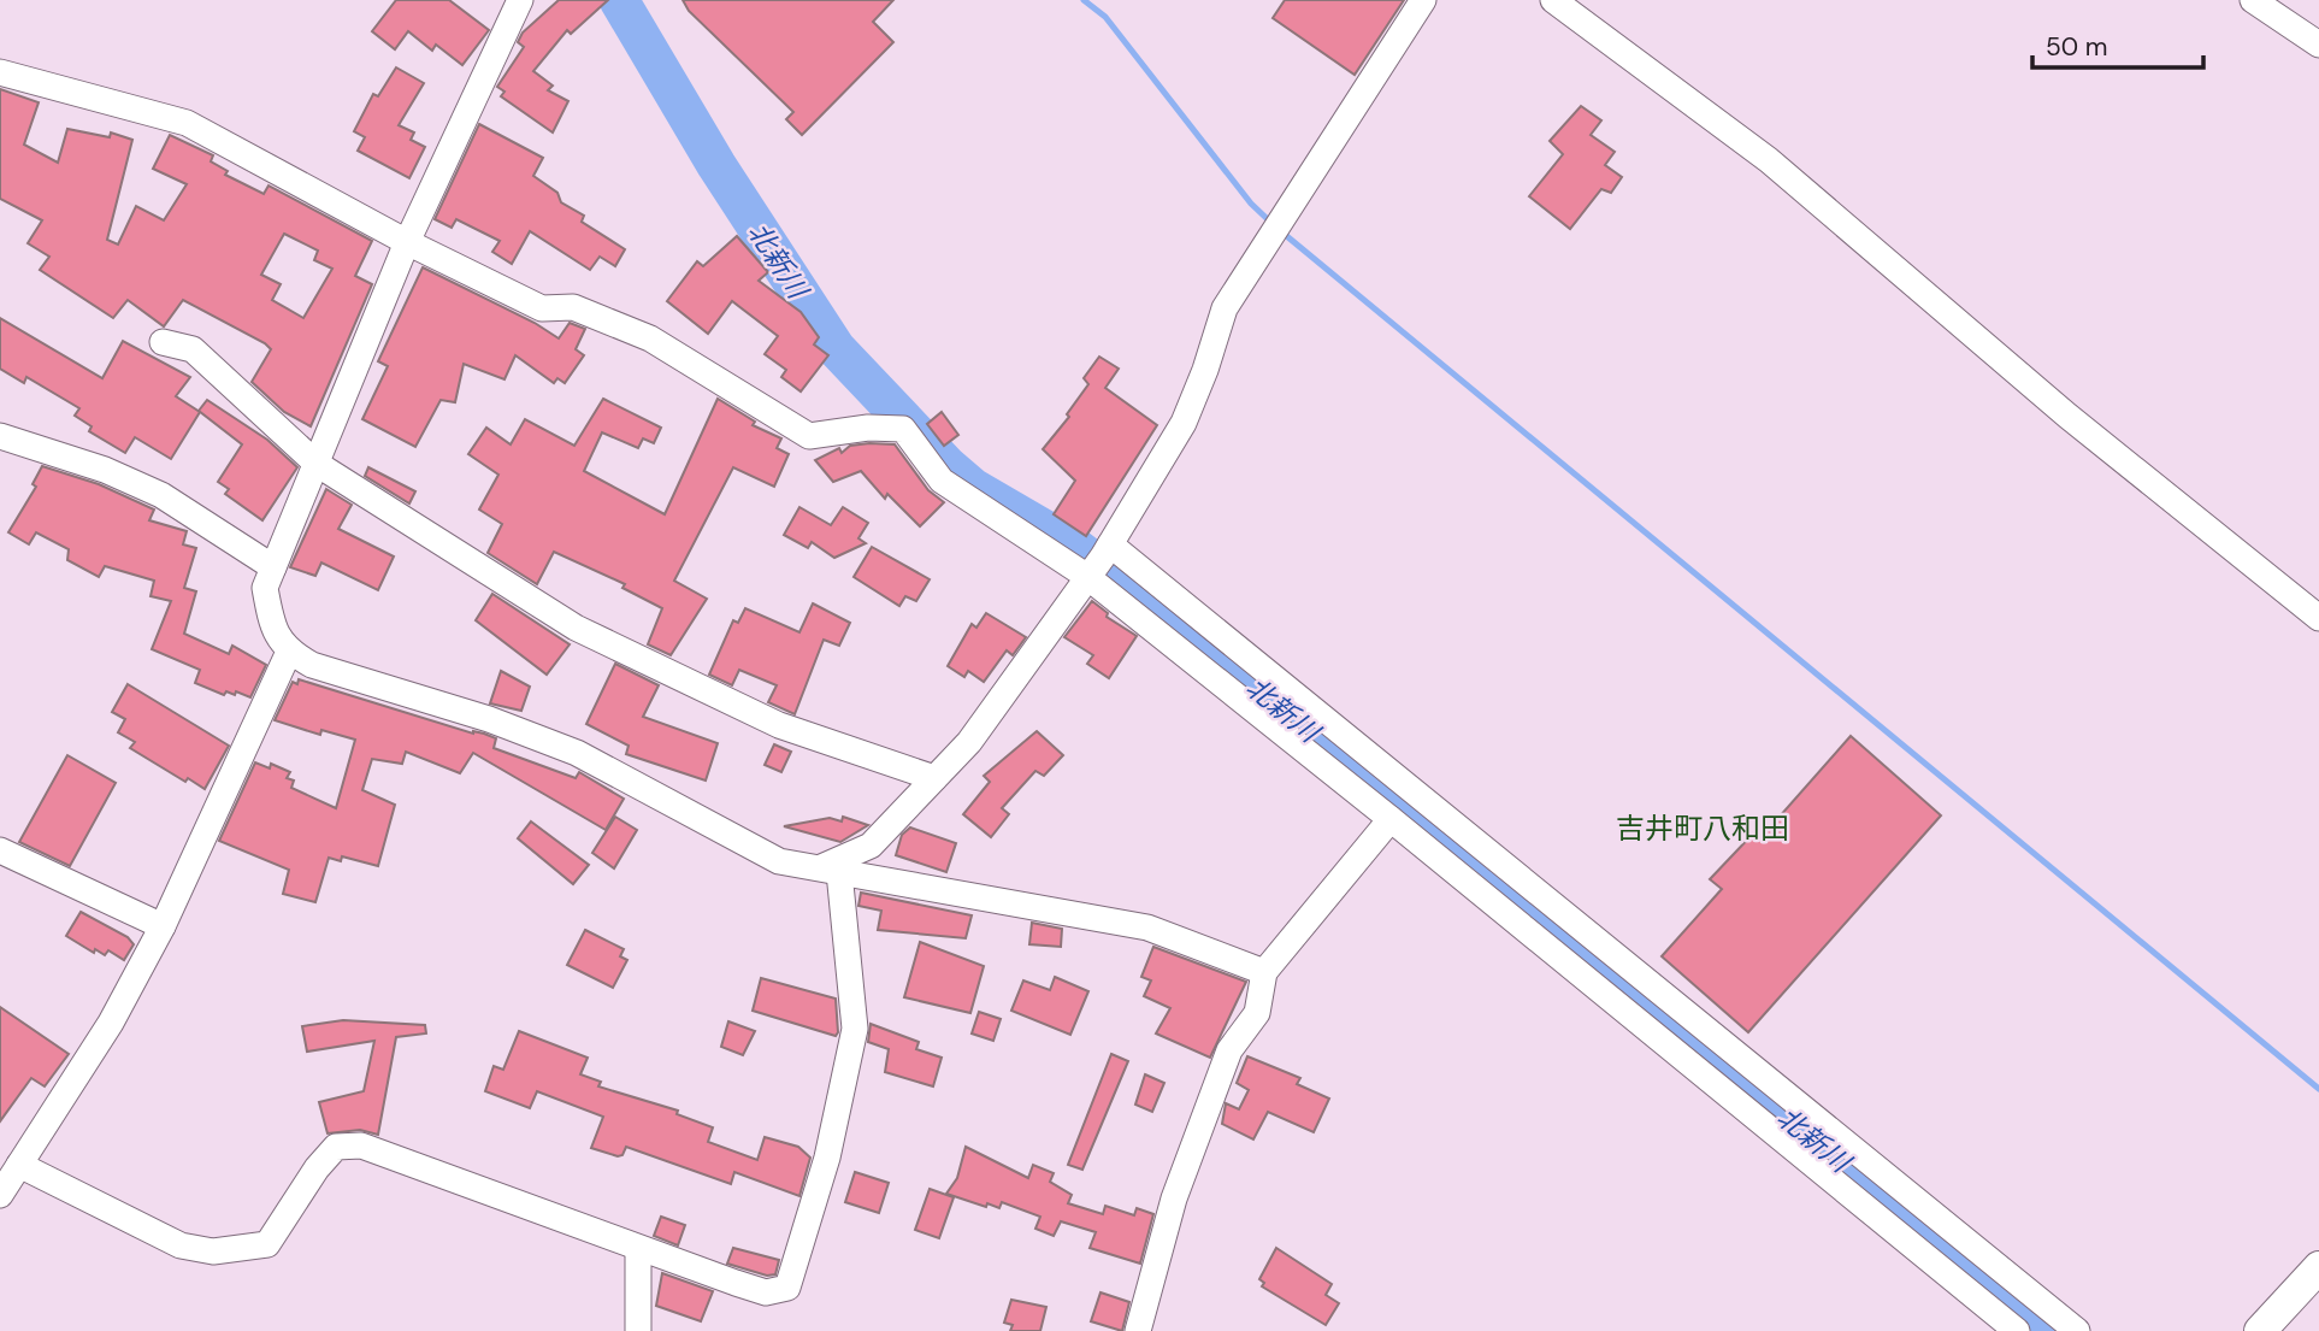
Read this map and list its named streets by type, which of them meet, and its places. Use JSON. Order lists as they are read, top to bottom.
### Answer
{
  "districts": ["吉井町八和田"],
  "water": ["北新川"],
  "scale_bar": "50 m"
}
